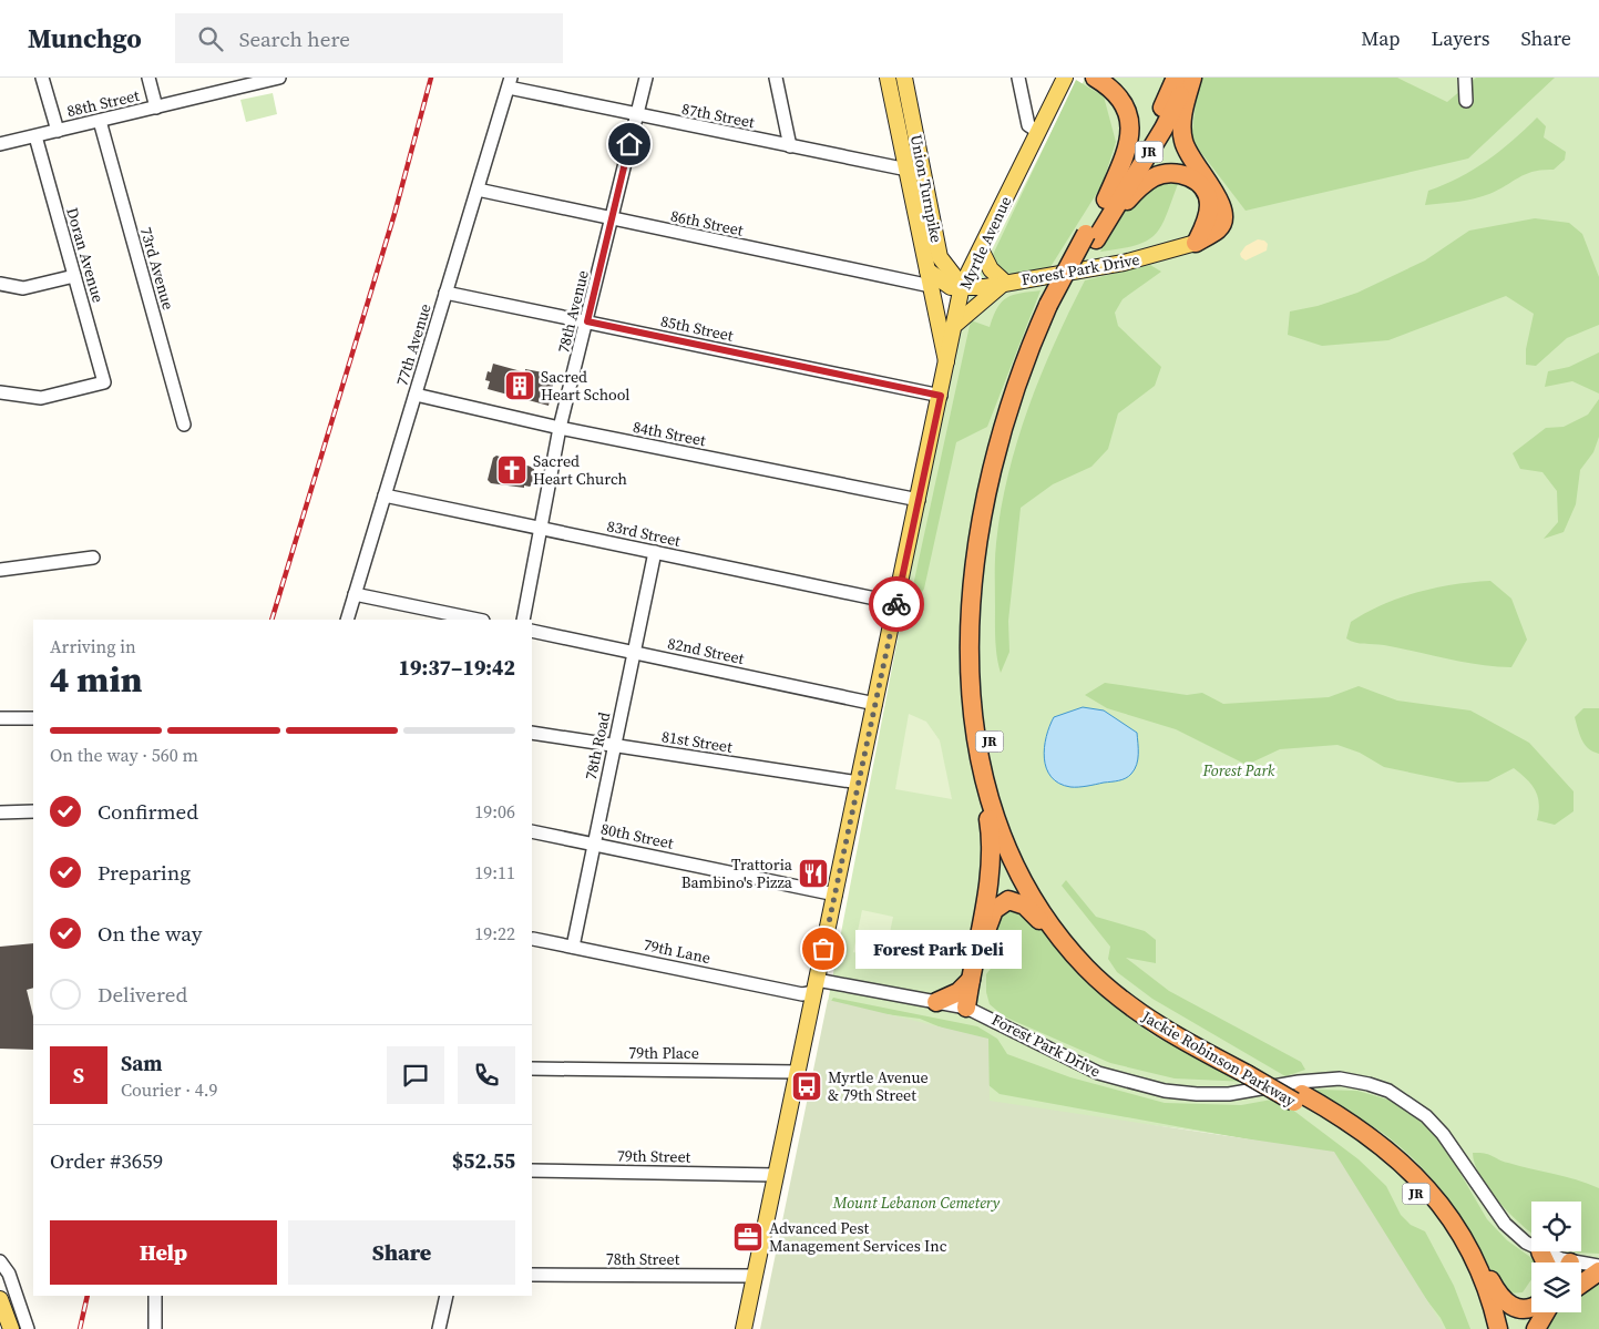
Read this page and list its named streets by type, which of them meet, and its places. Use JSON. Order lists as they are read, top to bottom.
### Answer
{
  "streets": {
    "highway": ["JR", "Jackie Robinson Parkway"],
    "main road": ["Union Turnpike", "Myrtle Avenue", "Forest Park Drive"],
    "street": [
      "88th Street",
      "87th Street",
      "86th Street",
      "Doran Avenue",
      "73rd Avenue",
      "78th Avenue",
      "85th Street",
      "77th Avenue",
      "84th Street",
      "83rd Street",
      "82nd Street",
      "81st Street",
      "78th Road",
      "80th Street",
      "79th Lane",
      "79th Place",
      "79th Street",
      "78th Street"
    ]
  },
  "crossings": [
    ["88th Street", "Doran Avenue"],
    ["88th Street", "73rd Avenue"],
    ["87th Street", "Union Turnpike"],
    ["87th Street", "78th Avenue"],
    ["87th Street", "77th Avenue"],
    ["Union Turnpike", "86th Street"],
    ["Union Turnpike", "Myrtle Avenue"],
    ["Union Turnpike", "Forest Park Drive"],
    ["86th Street", "78th Avenue"],
    ["86th Street", "77th Avenue"],
    ["Myrtle Avenue", "Forest Park Drive"],
    ["Myrtle Avenue", "85th Street"],
    ["Myrtle Avenue", "84th Street"],
    ["Myrtle Avenue", "83rd Street"],
    ["Myrtle Avenue", "82nd Street"],
    ["Myrtle Avenue", "81st Street"],
    ["Myrtle Avenue", "80th Street"],
    ["Myrtle Avenue", "79th Lane"],
    ["Myrtle Avenue", "79th Place"],
    ["Myrtle Avenue", "79th Street"],
    ["Myrtle Avenue", "78th Street"],
    ["Forest Park Drive", "79th Lane"],
    ["78th Avenue", "85th Street"],
    ["78th Avenue", "84th Street"],
    ["78th Avenue", "83rd Street"],
    ["85th Street", "77th Avenue"],
    ["77th Avenue", "84th Street"],
    ["77th Avenue", "83rd Street"],
    ["83rd Street", "78th Road"],
    ["82nd Street", "78th Road"],
    ["81st Street", "78th Road"],
    ["78th Road", "80th Street"],
    ["78th Road", "79th Lane"]
  ],
  "parks": ["Forest Park", "Mount Lebanon Cemetery"],
  "places": {
    "building": ["Sacred Heart School"],
    "church": ["Sacred Heart Church"],
    "restaurant": ["Trattoria Bambino's Pizza"],
    "other": ["Forest Park Deli"],
    "bus stop": ["Myrtle Avenue & 79th Street"],
    "office": ["Advanced Pest Management Services Inc"]
  },
  "page": {
    "header": "Munchgo",
    "search": "Search here",
    "nav": ["Map", "Layers", "Share"],
    "heading": ["4 min", "Arriving in", "19:37–19:42"],
    "panel": [
      "Sam",
      "Courier · 4.9",
      "Order #3659",
      "$52.55"
    ],
    "bar": "On the way · 560 m",
    "list": [
      ["Confirmed", "19:06"],
      ["Preparing", "19:11"],
      ["On the way", "19:22"],
      "Delivered"
    ],
    "bubble": "Forest Park Deli",
    "round": "S",
    "buttons": ["Help", "Share"]
  }
}
